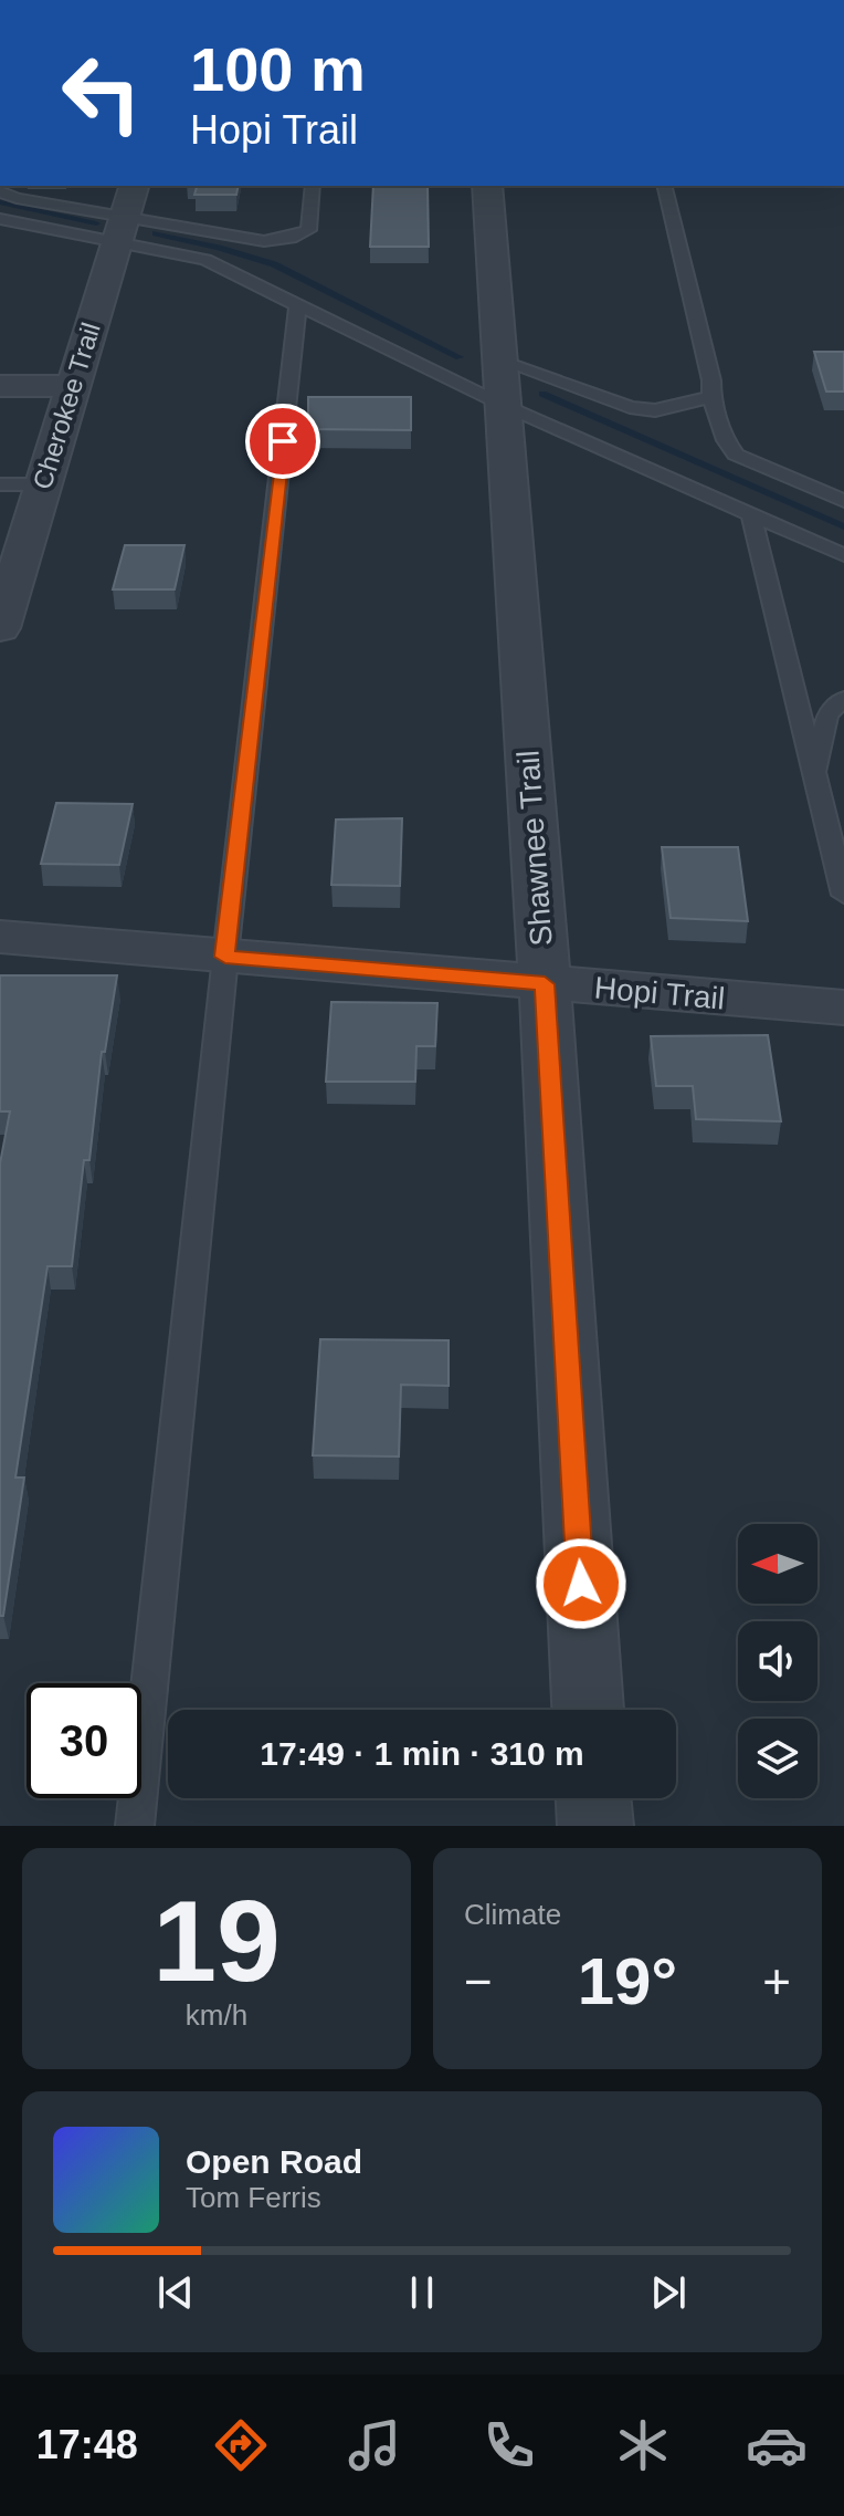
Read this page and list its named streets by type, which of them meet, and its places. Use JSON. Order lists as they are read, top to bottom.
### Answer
{
  "streets": {
    "street": ["Cherokee Trail", "Shawnee Trail", "Hopi Trail"]
  },
  "crossings": [
    ["Shawnee Trail", "Hopi Trail"]
  ],
  "north": "left",
  "page": {
    "turn": ["100 m", "Hopi Trail"],
    "limit": "30",
    "trip": "17:49 · 1 min · 310 m",
    "tile": [
      ["19", "km/h"],
      "Climate"
    ],
    "heat": ["−", "19°", "+"],
    "song": ["Open Road", "Tom Ferris"],
    "tabs": "17:48"
  }
}
